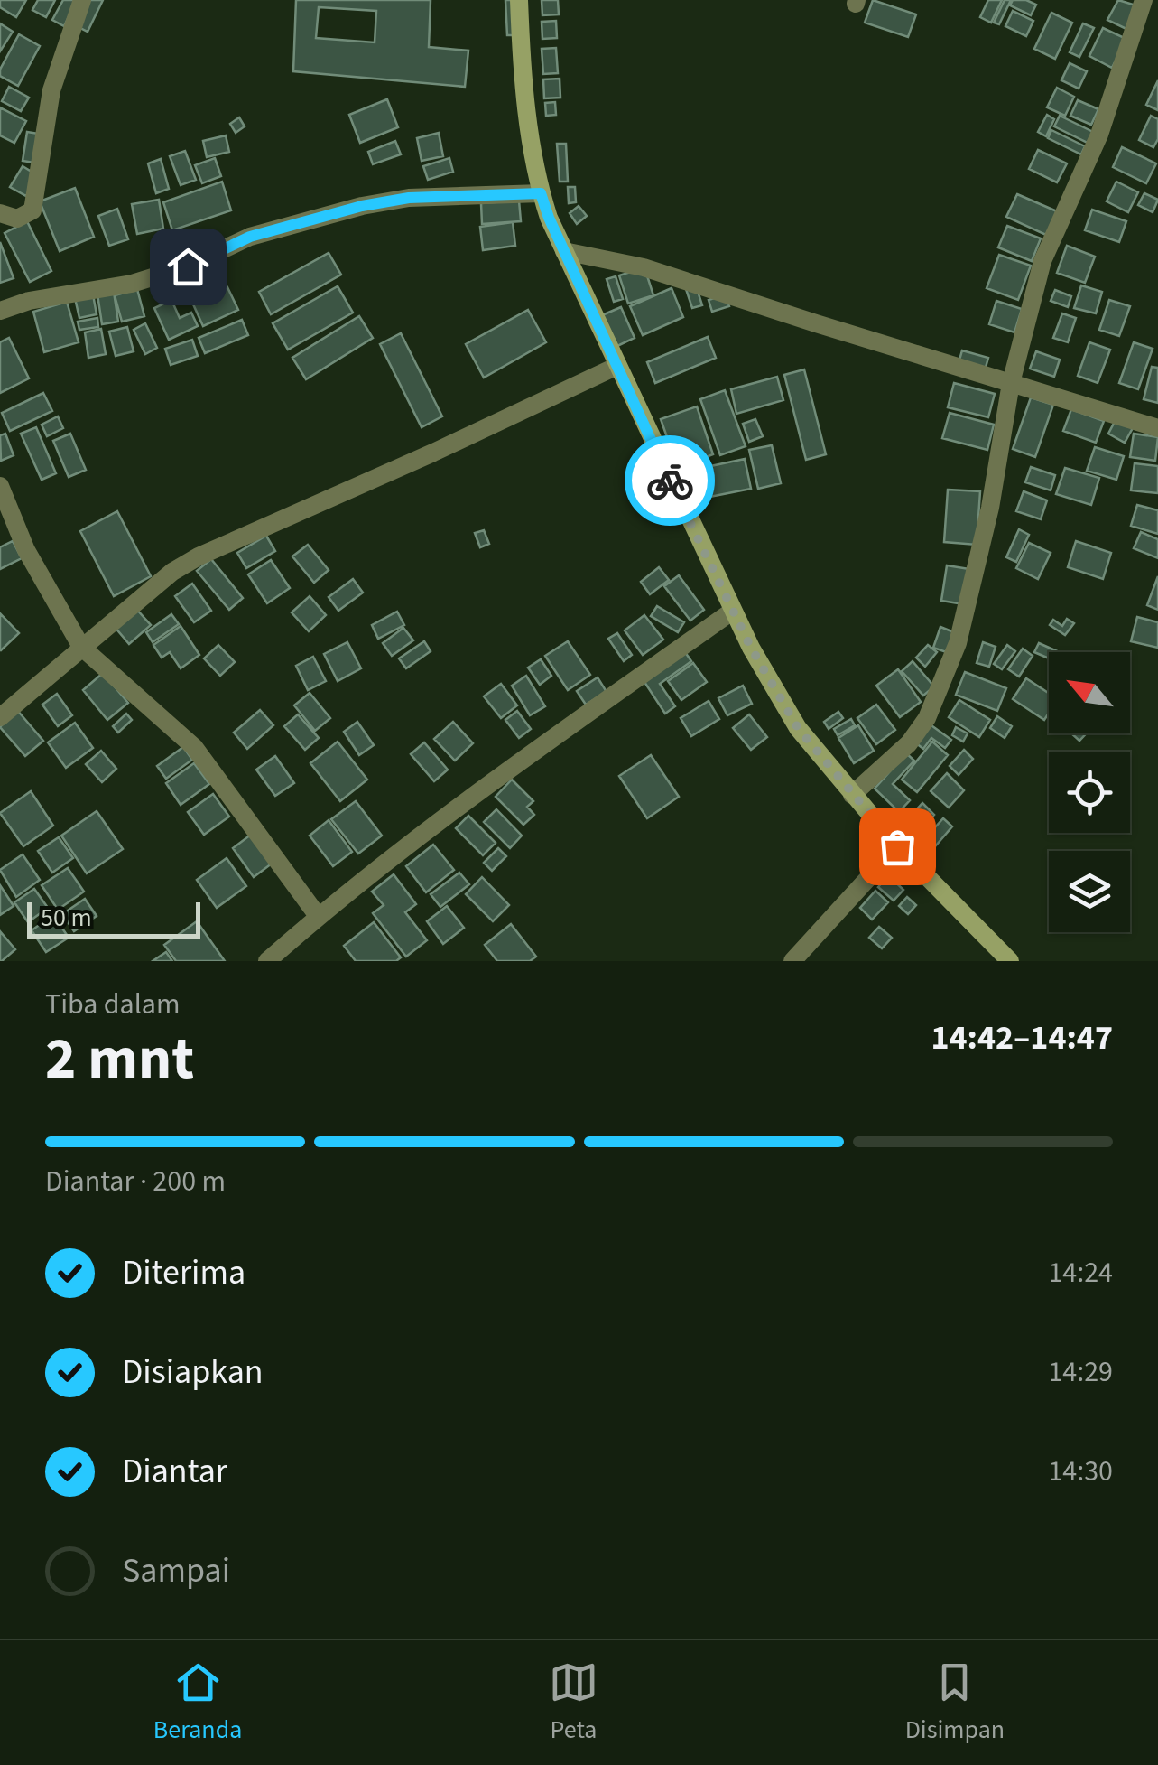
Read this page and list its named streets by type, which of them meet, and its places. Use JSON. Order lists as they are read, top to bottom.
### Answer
{
  "scale_bar": "50 m",
  "north": "top left",
  "page": {
    "scale": "50 m",
    "heading": ["2 mnt", "Tiba dalam", "14:42–14:47"],
    "bar": "Diantar · 200 m",
    "list": [
      ["Diterima", "14:24"],
      ["Disiapkan", "14:29"],
      ["Diantar", "14:30"],
      "Sampai"
    ],
    "tabs": ["Beranda", "Peta", "Disimpan"]
  }
}
